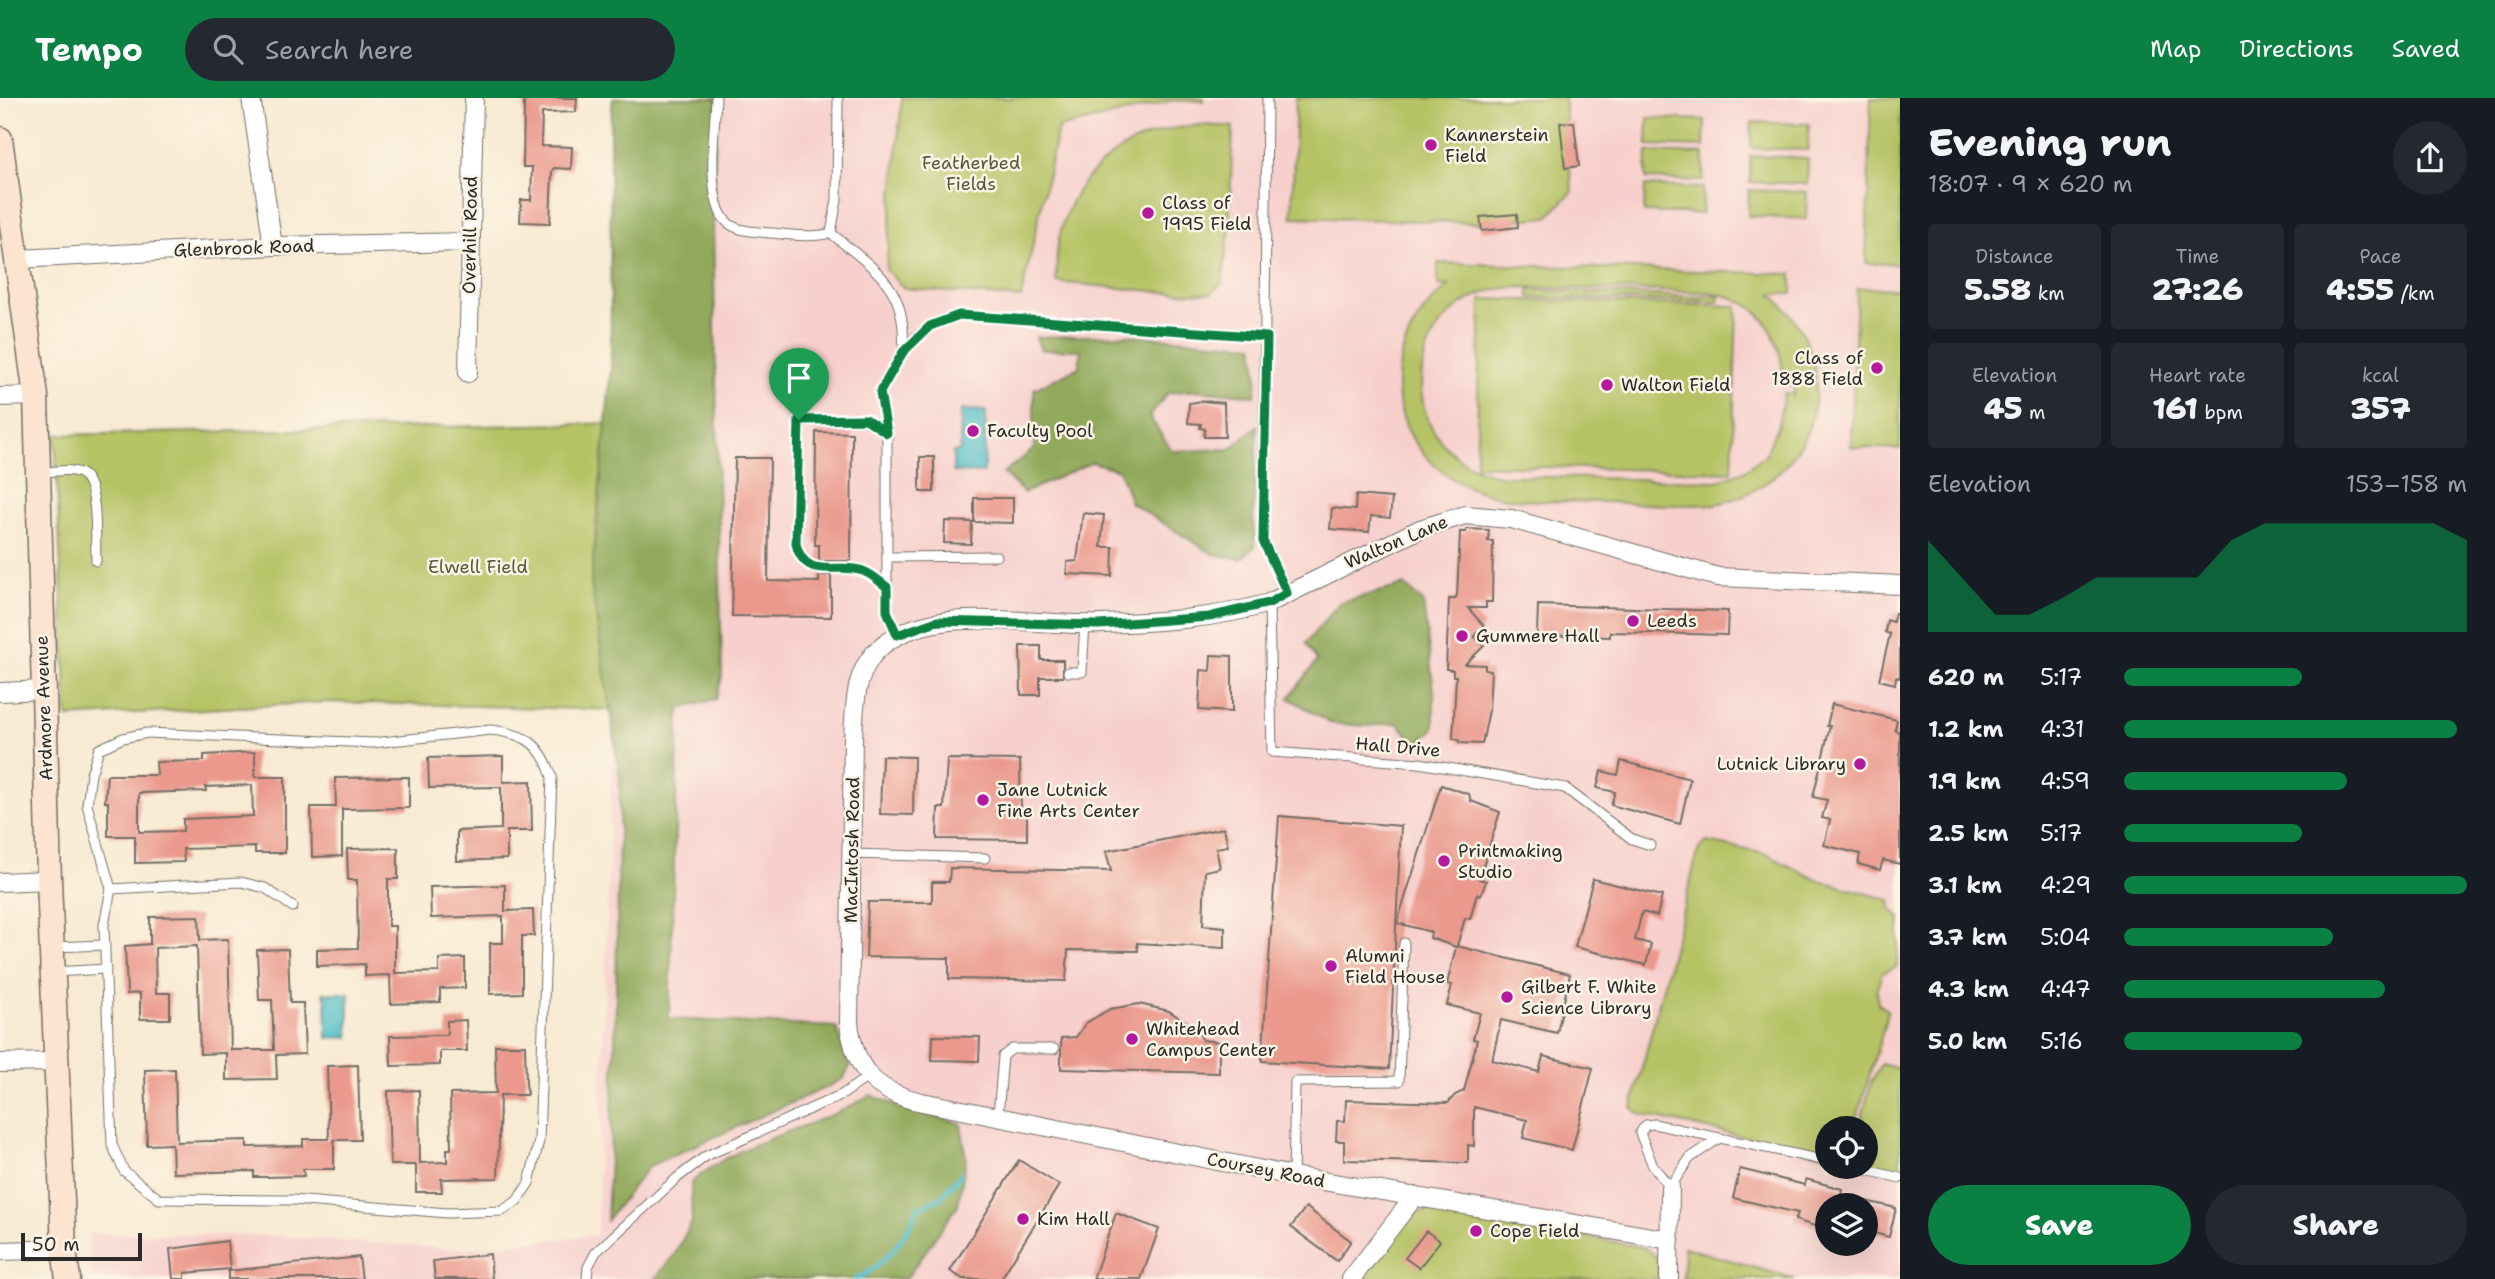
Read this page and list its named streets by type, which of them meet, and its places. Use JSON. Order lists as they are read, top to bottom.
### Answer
{
  "streets": {
    "street": [
      "Overhill Road",
      "Glenbrook Road",
      "Walton Lane",
      "Ardmore Avenue",
      "MacIntosh Road",
      "Coursey Road"
    ],
    "lane": ["Hall Drive"]
  },
  "crossings": [
    ["Overhill Road", "Glenbrook Road"],
    ["Glenbrook Road", "Ardmore Avenue"],
    ["Walton Lane", "Hall Drive"],
    ["Walton Lane", "MacIntosh Road"],
    ["MacIntosh Road", "Coursey Road"]
  ],
  "parks": ["Featherbed Fields", "Elwell Field"],
  "places": [
    "Kannerstein Field",
    "Class of 1995 Field",
    "Class of 1888 Field",
    "Walton Field",
    "Faculty Pool",
    "Leeds",
    "Gummere Hall",
    "Lutnick Library",
    "Jane Lutnick Fine Arts Center",
    "Printmaking Studio",
    "Alumni Field House",
    "Gilbert F. White Science Library",
    "Whitehead Campus Center",
    "Kim Hall",
    "Cope Field"
  ],
  "scale_bar": "50 m",
  "page": {
    "header": "Tempo",
    "search": "Search here",
    "nav": ["Map", "Directions", "Saved"],
    "heading": ["Evening run", "18:07 · 9 × 620 m"],
    "stats": [
      ["Distance", "5.58 km"],
      ["Time", "27:26"],
      ["Pace", "4:55 /km"],
      ["Elevation", "45 m"],
      ["Heart rate", "161 bpm"],
      ["kcal", "357"]
    ],
    "chart": ["Elevation", "153–158 m"],
    "list": [
      {
        "name": "620 m",
        "note": "5:17"
      },
      {
        "name": "1.2 km",
        "note": "4:31"
      },
      {
        "name": "1.9 km",
        "note": "4:59"
      },
      {
        "name": "2.5 km",
        "note": "5:17"
      },
      {
        "name": "3.1 km",
        "note": "4:29"
      },
      {
        "name": "3.7 km",
        "note": "5:04"
      },
      {
        "name": "4.3 km",
        "note": "4:47"
      },
      {
        "name": "5.0 km",
        "note": "5:16"
      }
    ],
    "buttons": ["Save", "Share"],
    "scale": "50 m"
  }
}
